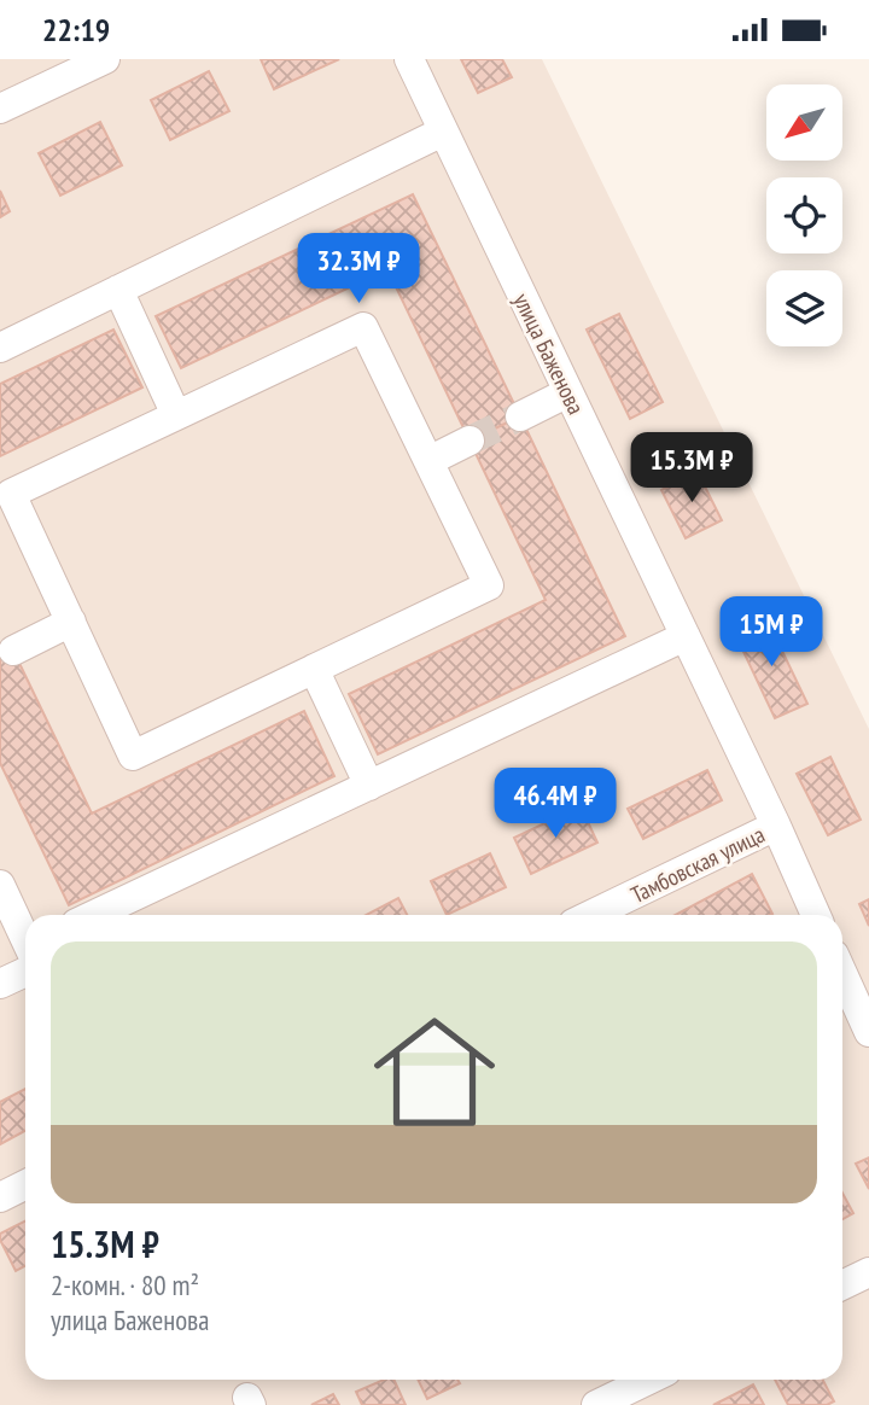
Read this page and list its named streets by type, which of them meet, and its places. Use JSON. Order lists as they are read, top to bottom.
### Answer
{
  "streets": {
    "street": ["улица Баженова", "Тамбовская улица"]
  },
  "crossings": [
    ["улица Баженова", "Тамбовская улица"]
  ],
  "north": "bottom left",
  "page": {
    "status": "22:19",
    "price": [
      "32.3M ₽",
      "15.3M ₽",
      "15M ₽",
      "46.4M ₽"
    ],
    "list": [
      {
        "name": "15.3M ₽",
        "note": "2-комн. · 80 m² · улица Баженова"
      }
    ]
  }
}
